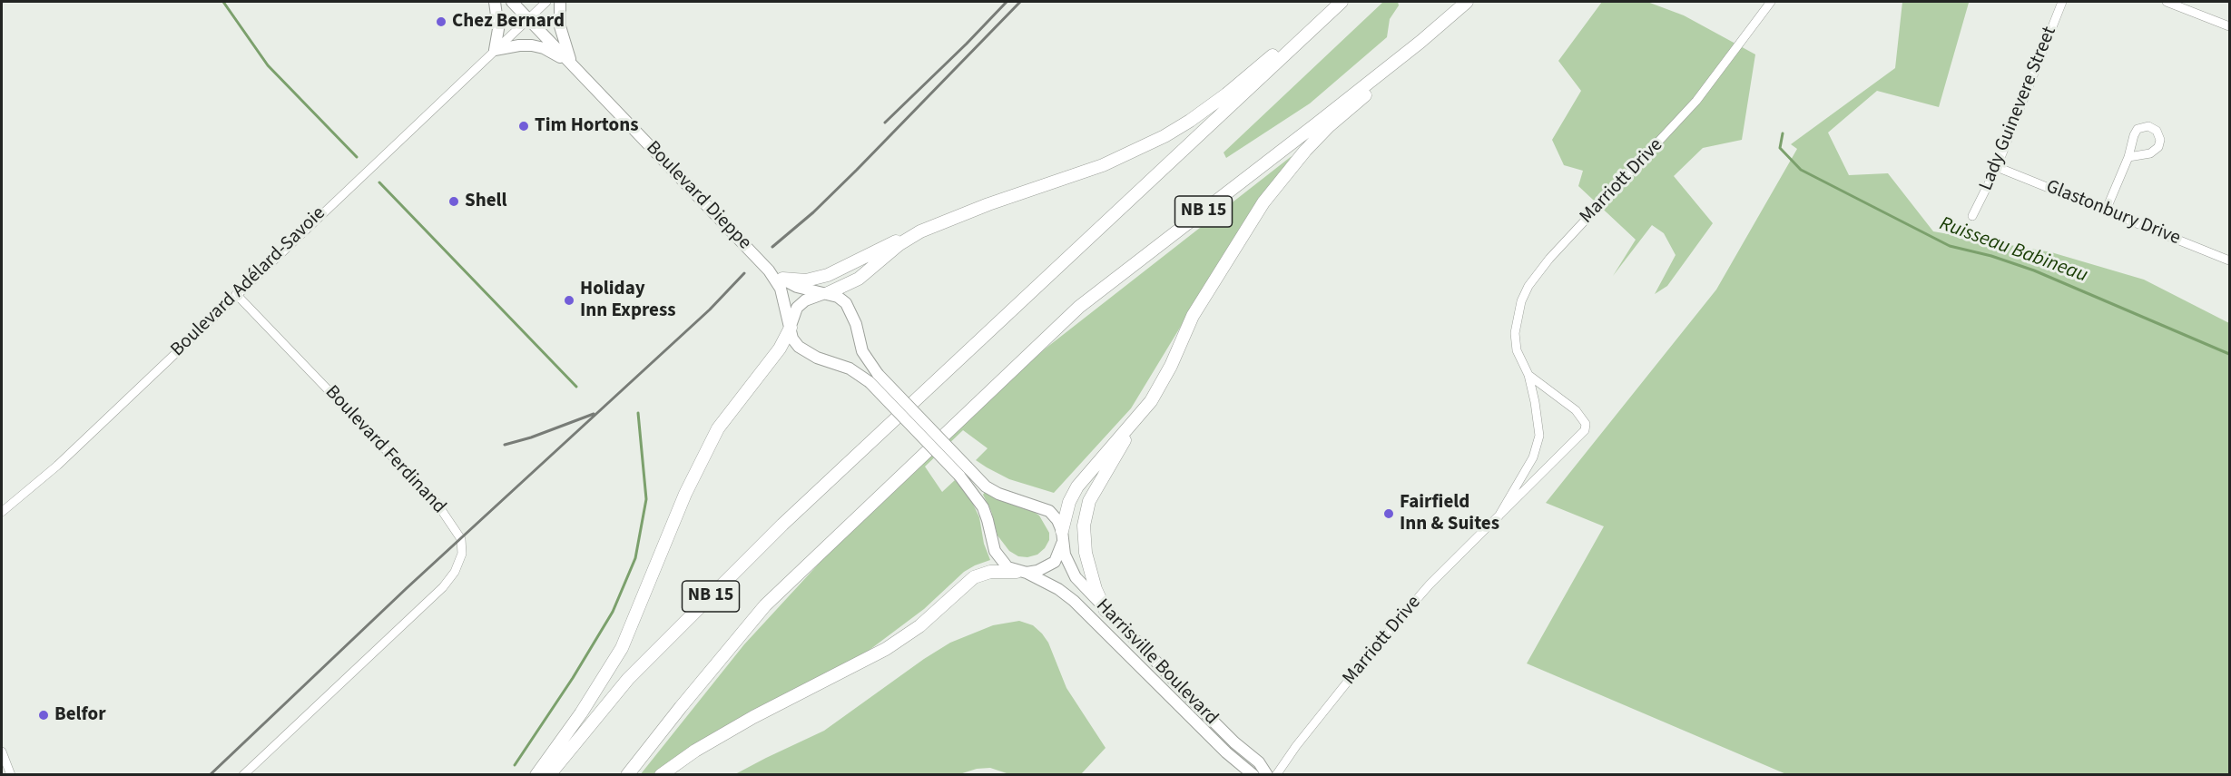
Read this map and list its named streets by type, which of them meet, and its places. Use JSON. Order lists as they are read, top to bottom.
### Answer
{
  "streets": {
    "highway": ["NB 15"],
    "main road": ["Boulevard Dieppe", "Harrisville Boulevard"],
    "street": [
      "Lady Guinevere Street",
      "Marriott Drive",
      "Glastonbury Drive",
      "Boulevard Adélard-Savoie",
      "Boulevard Ferdinand"
    ]
  },
  "crossings": [
    ["Lady Guinevere Street", "Glastonbury Drive"],
    ["Boulevard Dieppe", "Boulevard Adélard-Savoie"],
    ["Boulevard Adélard-Savoie", "Boulevard Ferdinand"]
  ],
  "water": ["Ruisseau Babineau"],
  "places": [
    "Chez Bernard",
    "Tim Hortons",
    "Shell",
    "Holiday Inn Express",
    "Fairfield Inn & Suites",
    "Belfor"
  ]
}
